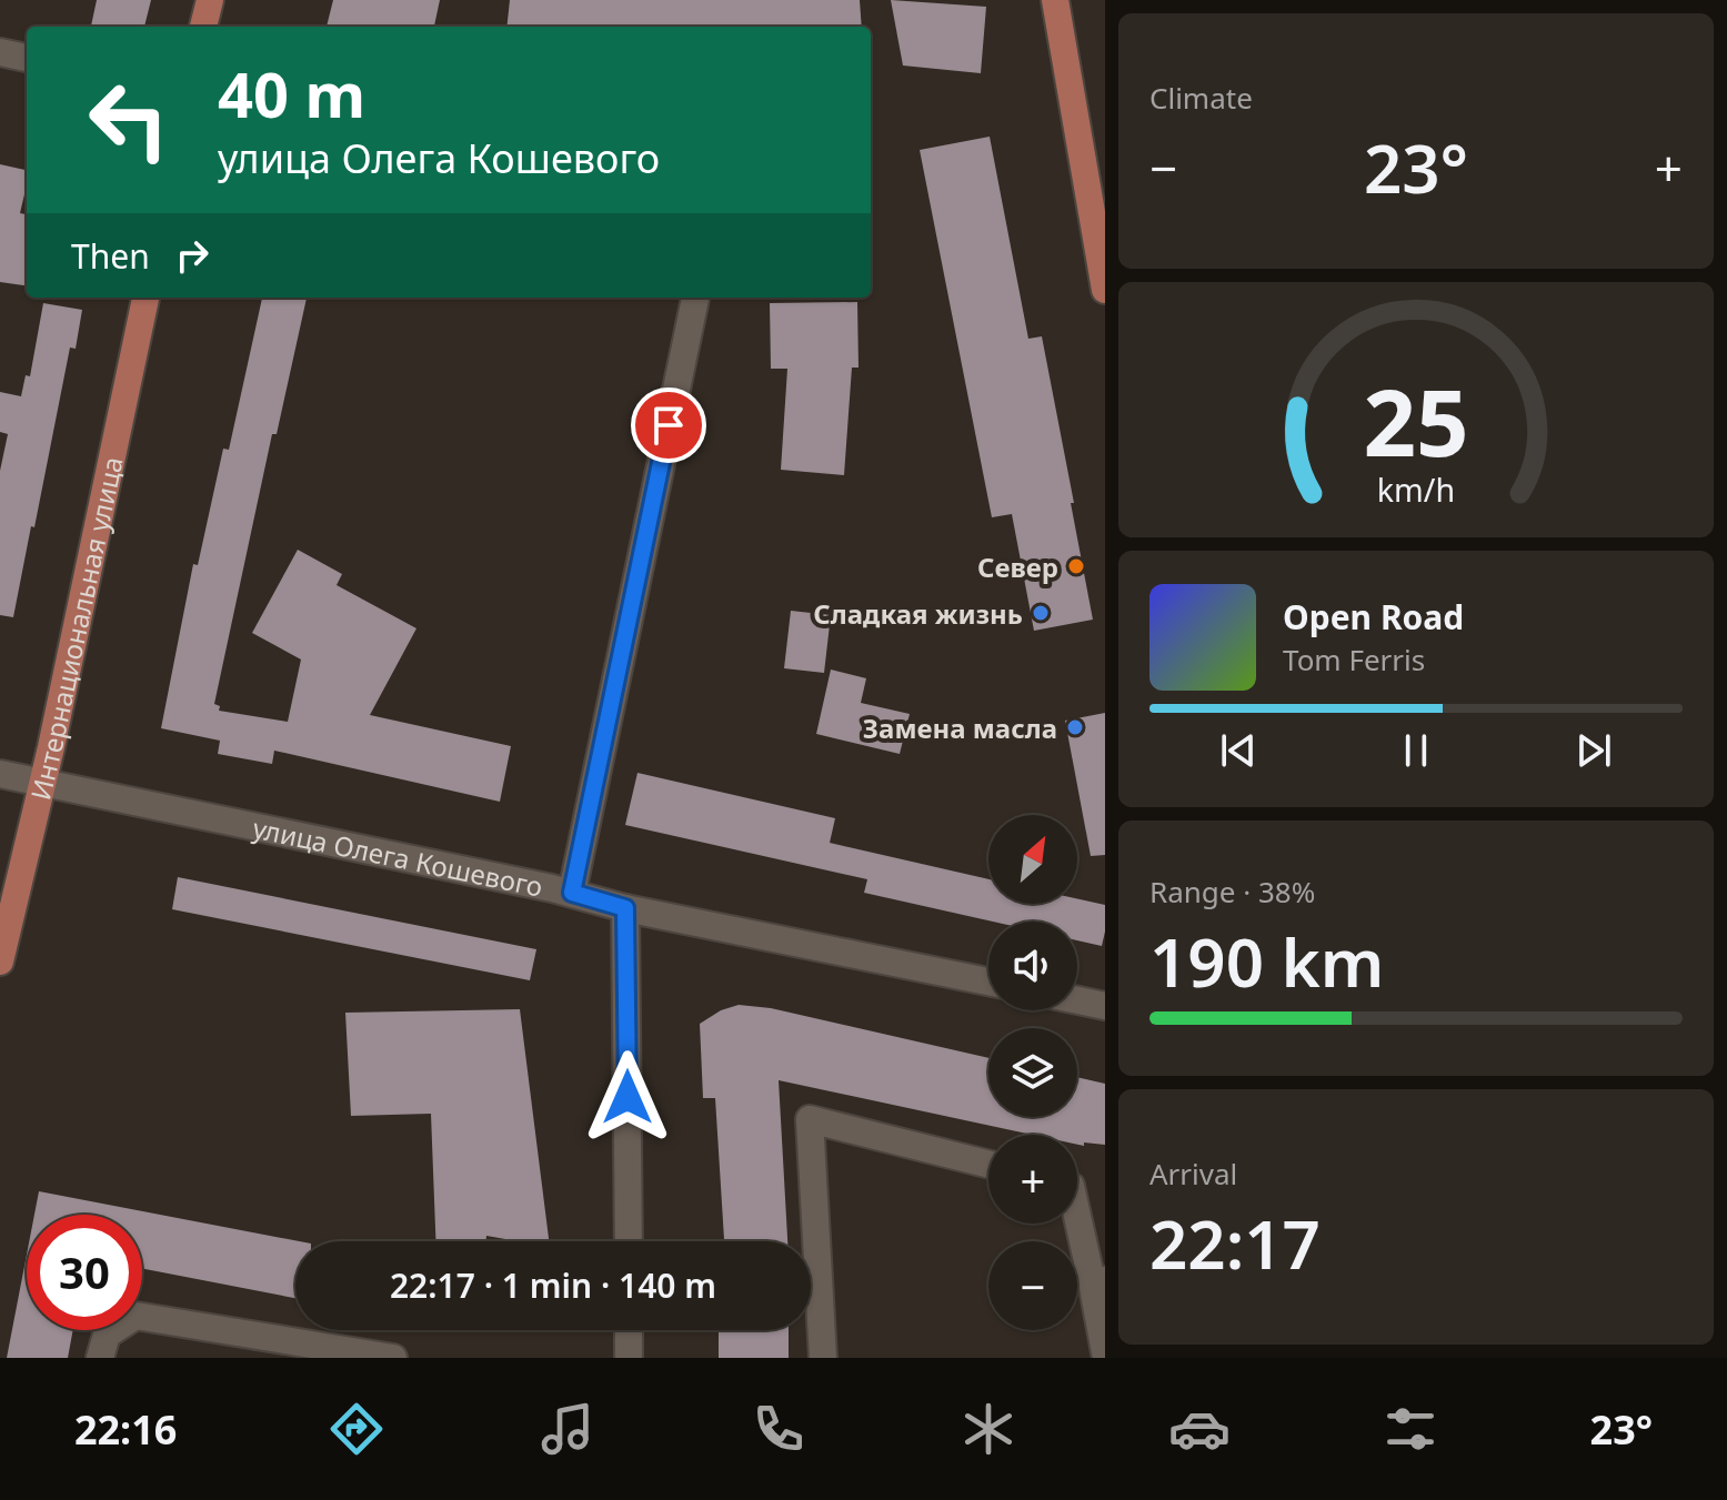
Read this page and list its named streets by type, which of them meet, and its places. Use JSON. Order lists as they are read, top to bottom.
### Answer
{
  "streets": {
    "main road": ["Интернациональная улица"],
    "street": ["улица Олега Кошевого"]
  },
  "crossings": [
    ["Интернациональная улица", "улица Олега Кошевого"]
  ],
  "places": ["Север", "Сладкая жизнь", "Замена масла"],
  "north": "top right",
  "page": {
    "tile": [
      "Climate",
      ["Range · 38%", "190 km"],
      ["Arrival", "22:17"]
    ],
    "turn": ["40 m", "улица Олега Кошевого"],
    "heat": ["−", "23°", "+"],
    "then": "Then",
    "song": ["Open Road", "Tom Ferris"],
    "map_buttons": ["+", "−"],
    "limit": "30",
    "trip": "22:17 · 1 min · 140 m",
    "tabs": ["22:16", "23°"],
    "gauge": ["25", "km/h"]
  }
}
